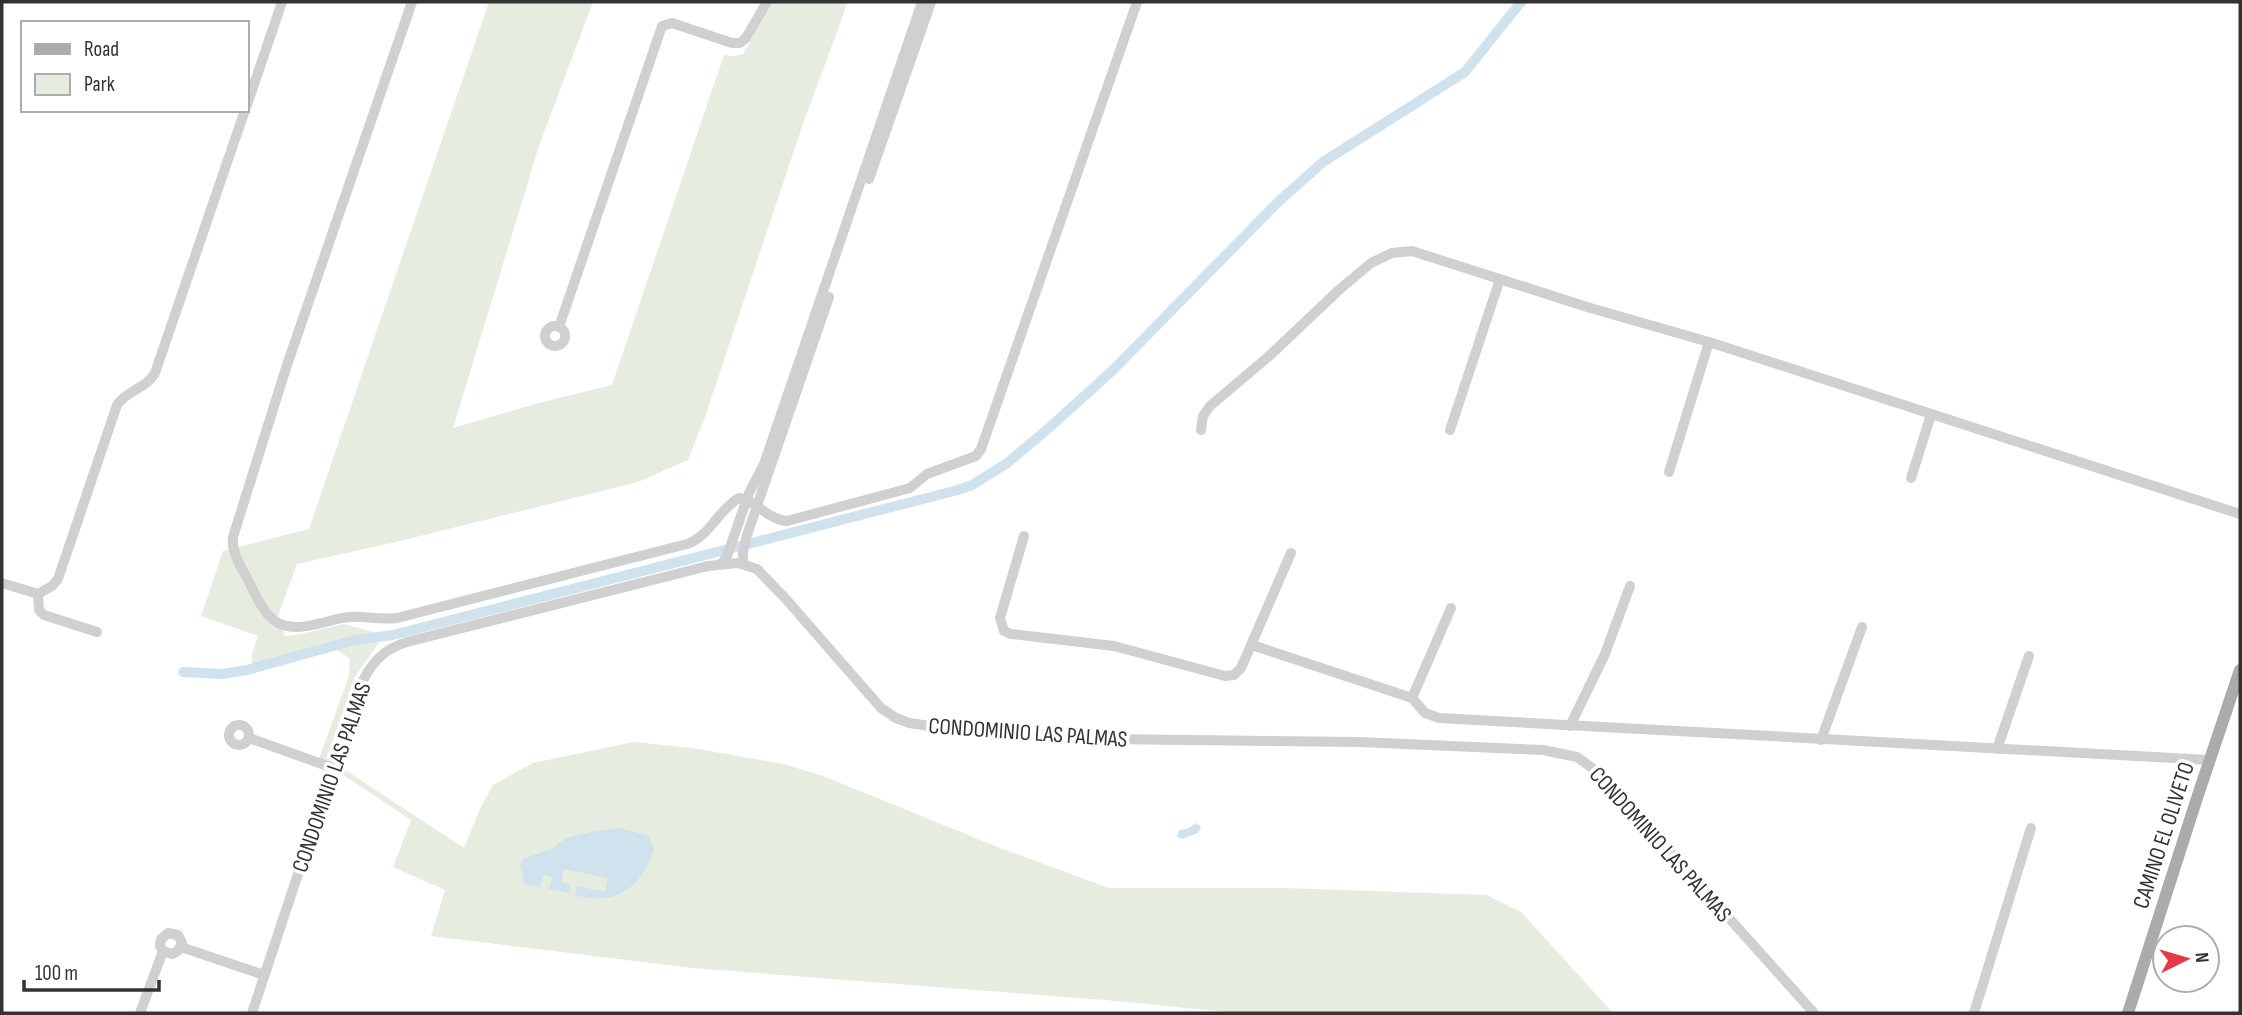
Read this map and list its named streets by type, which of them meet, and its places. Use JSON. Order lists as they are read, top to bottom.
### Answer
{
  "streets": {
    "main road": ["CAMINO EL OLIVETO"],
    "street": ["CONDOMINIO LAS PALMAS"]
  },
  "legend": ["Road", "Park"],
  "scale_bar": "100 m",
  "north": "right"
}
